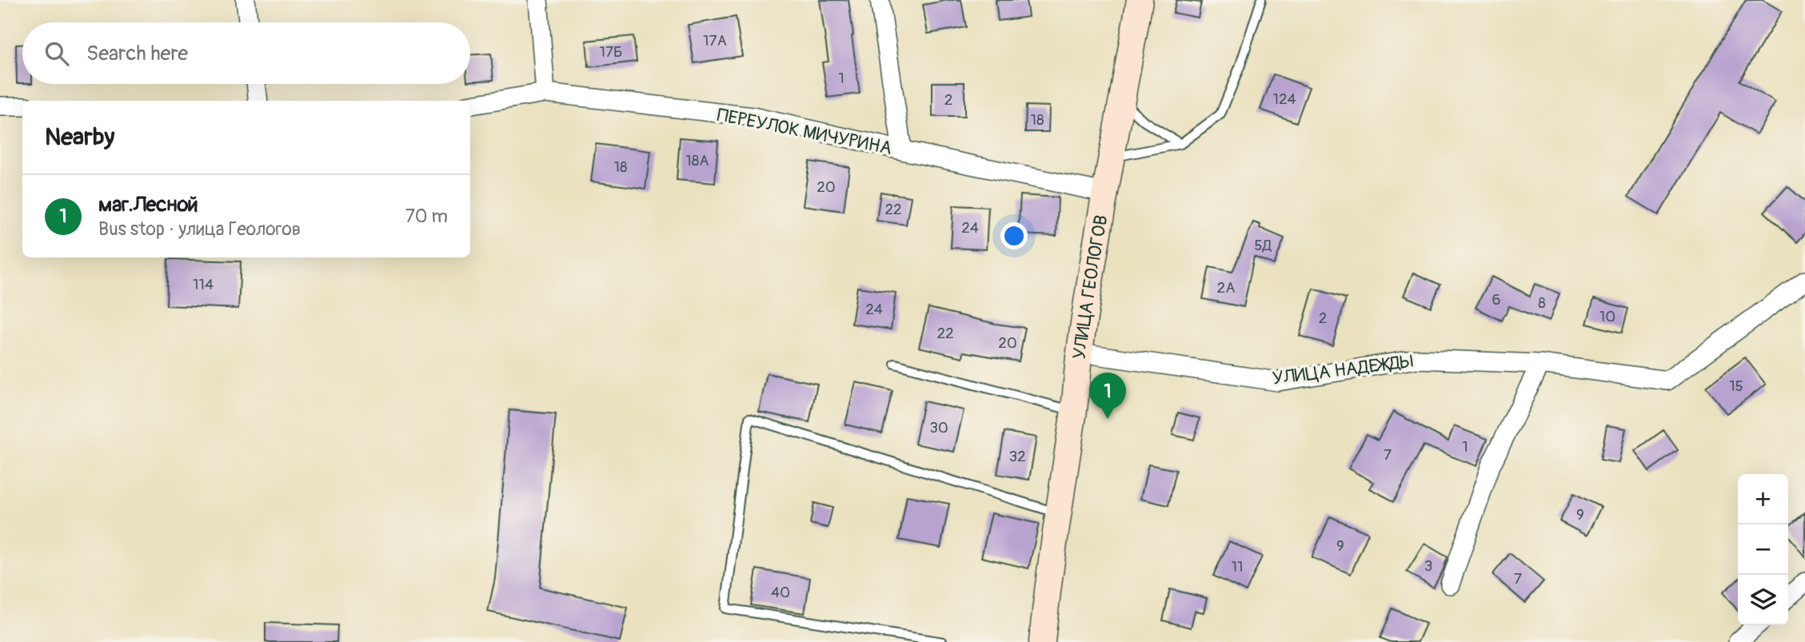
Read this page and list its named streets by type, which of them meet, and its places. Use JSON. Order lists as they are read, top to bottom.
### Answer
{
  "streets": {
    "street": ["ПЕРЕУЛОК МИЧУРИНА", "УЛИЦА ГЕОЛОГОВ", "УЛИЦА НАДЕЖДЫ"]
  },
  "crossings": [
    ["ПЕРЕУЛОК МИЧУРИНА", "УЛИЦА ГЕОЛОГОВ"],
    ["УЛИЦА ГЕОЛОГОВ", "УЛИЦА НАДЕЖДЫ"]
  ],
  "house_numbers": [
    "17А",
    "17Б",
    "1",
    "124",
    "2",
    "18",
    "18А",
    "18",
    "20",
    "22",
    "24",
    "5Д",
    "114",
    "2А",
    "6",
    "8",
    "24",
    "10",
    "2",
    "22",
    "20",
    "15",
    "30",
    "1",
    "7",
    "32",
    "9",
    "9",
    "3",
    "11",
    "7",
    "40"
  ],
  "page": {
    "search": "Search here",
    "heading": "Nearby",
    "list": [
      {
        "mark": "1",
        "name": "маг.Лесной",
        "note": "Bus stop · улица Геологов",
        "value": "70 m"
      }
    ],
    "pins": "1",
    "map_buttons": ["+", "−"]
  }
}
